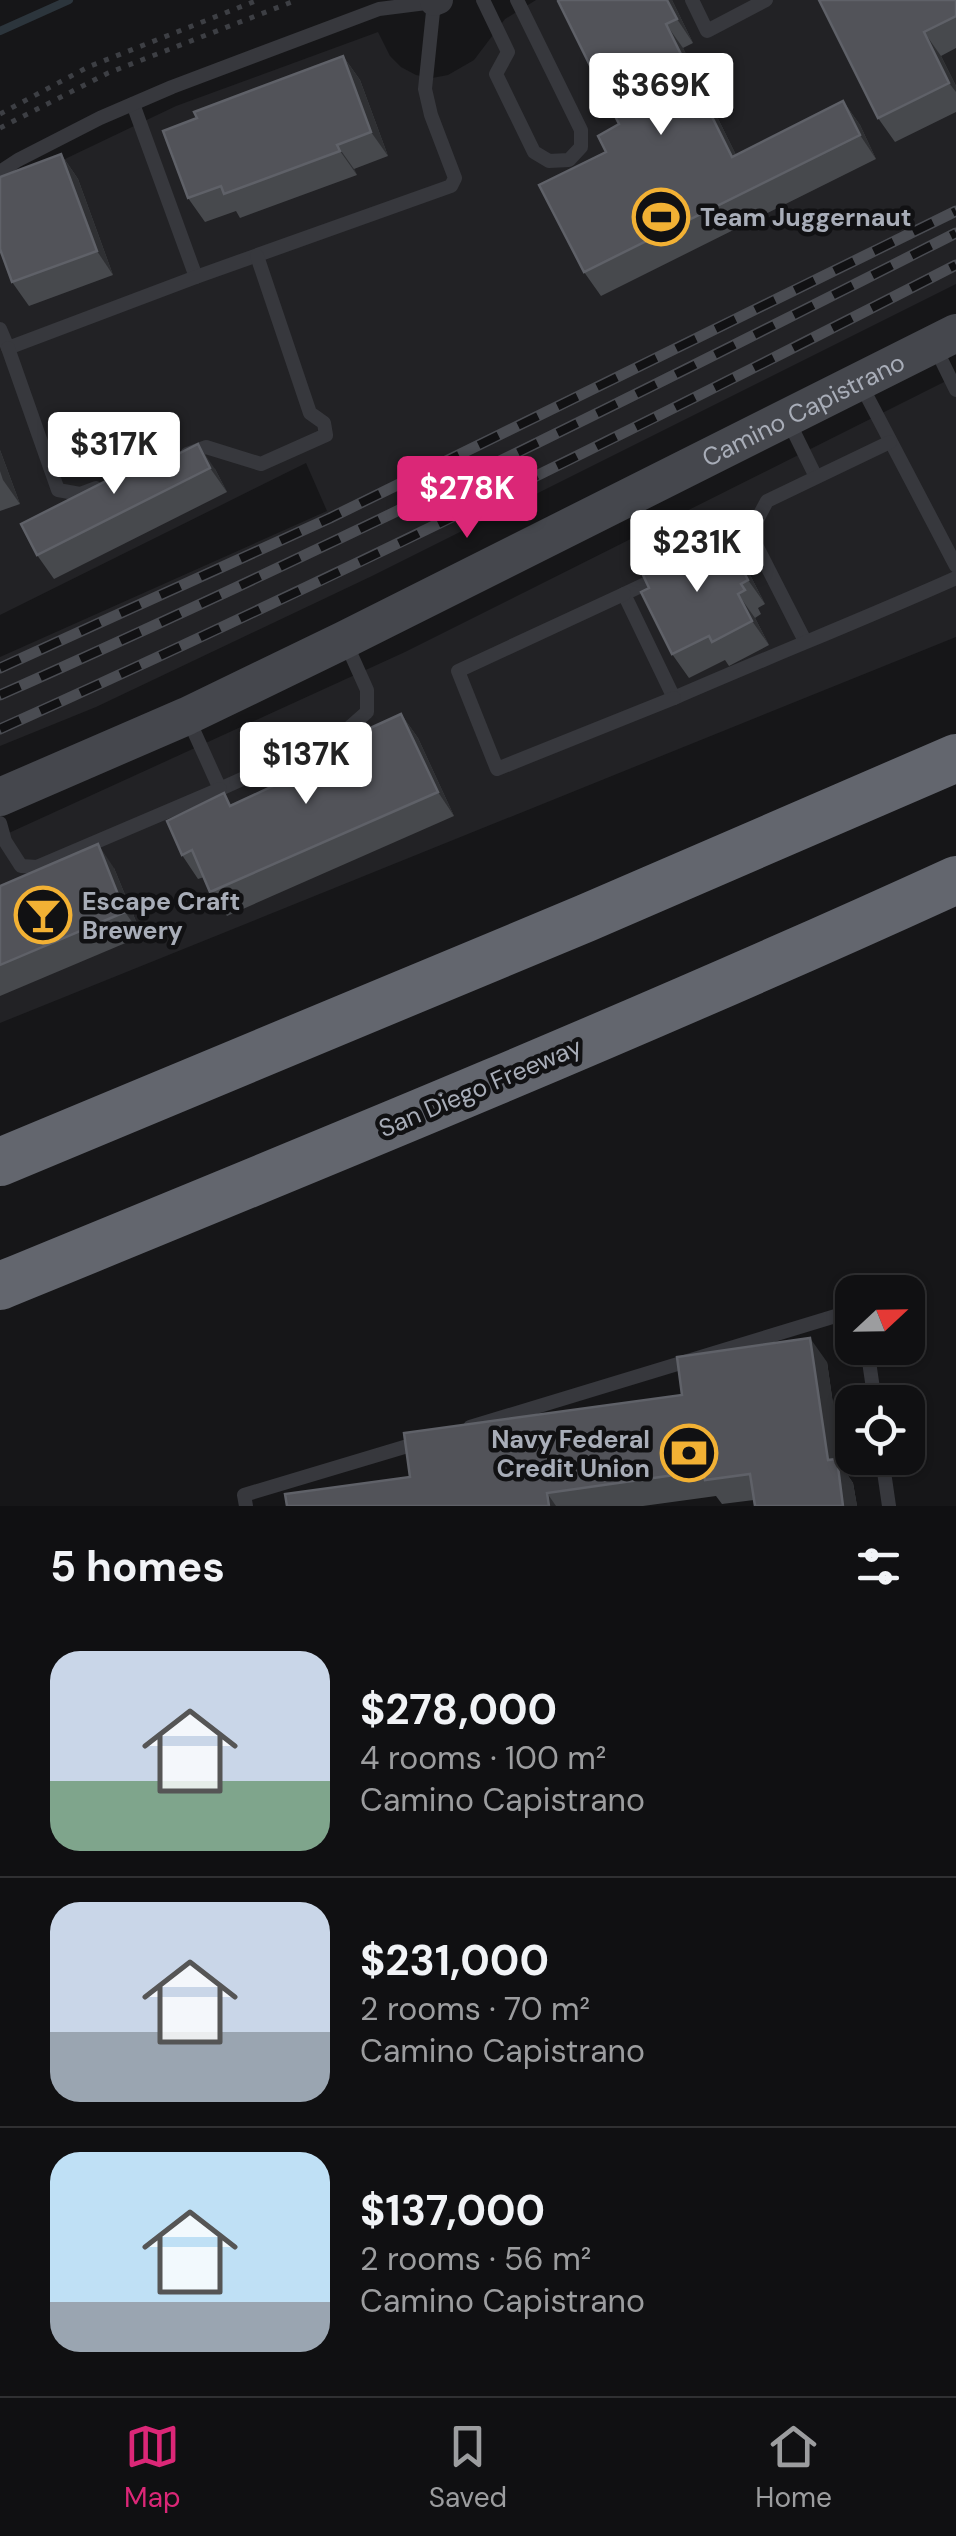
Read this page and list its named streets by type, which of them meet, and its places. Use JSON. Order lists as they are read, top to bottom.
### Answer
{
  "streets": {
    "highway": ["San Diego Freeway"],
    "street": ["Camino Capistrano"]
  },
  "places": {
    "sports": ["Team Juggernaut"],
    "bar": ["Escape Craft Brewery"],
    "bank": ["Navy Federal Credit Union"]
  },
  "north": "right",
  "page": {
    "price": [
      "$369K",
      "$317K",
      "$278K",
      "$231K",
      "$137K"
    ],
    "heading": "5 homes",
    "list": [
      {
        "name": "$278,000",
        "note": "4 rooms · 100 m² · Camino Capistrano"
      },
      {
        "name": "$231,000",
        "note": "2 rooms · 70 m² · Camino Capistrano"
      },
      {
        "name": "$137,000",
        "note": "2 rooms · 56 m² · Camino Capistrano"
      }
    ],
    "tabs": ["Map", "Saved", "Home"]
  }
}
